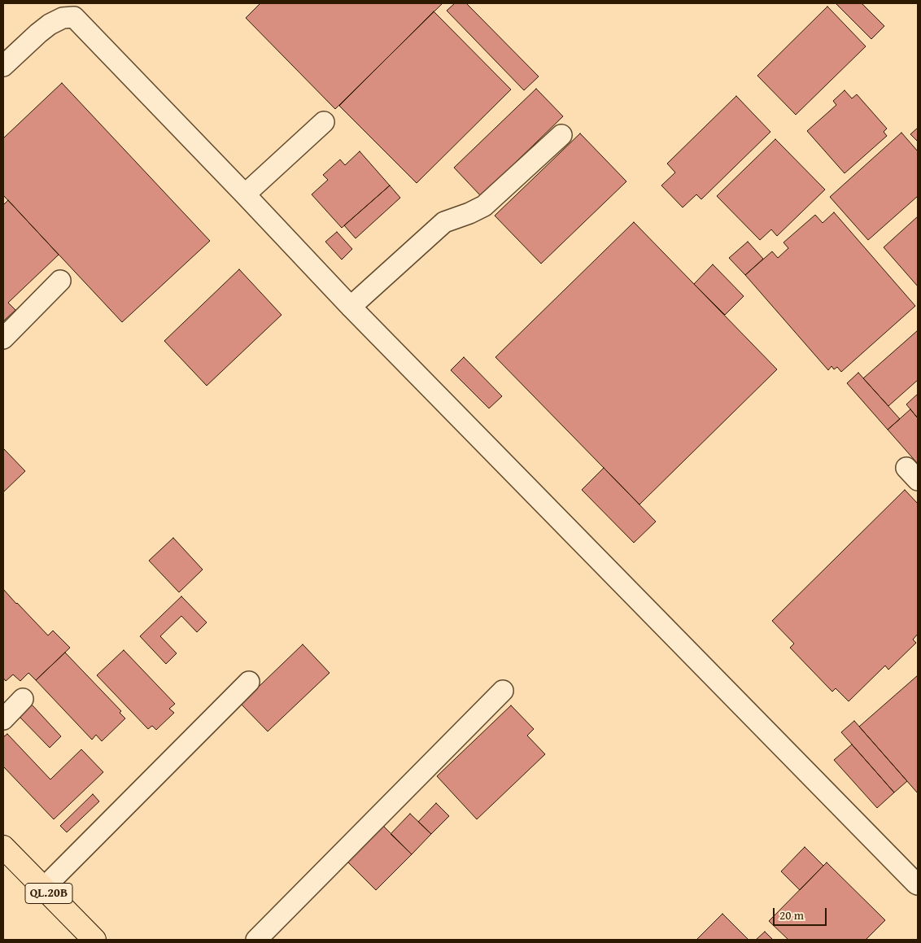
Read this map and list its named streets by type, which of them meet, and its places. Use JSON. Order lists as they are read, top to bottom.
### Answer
{
  "streets": {
    "main road": ["QL.20B"]
  },
  "scale_bar": "20 m"
}
